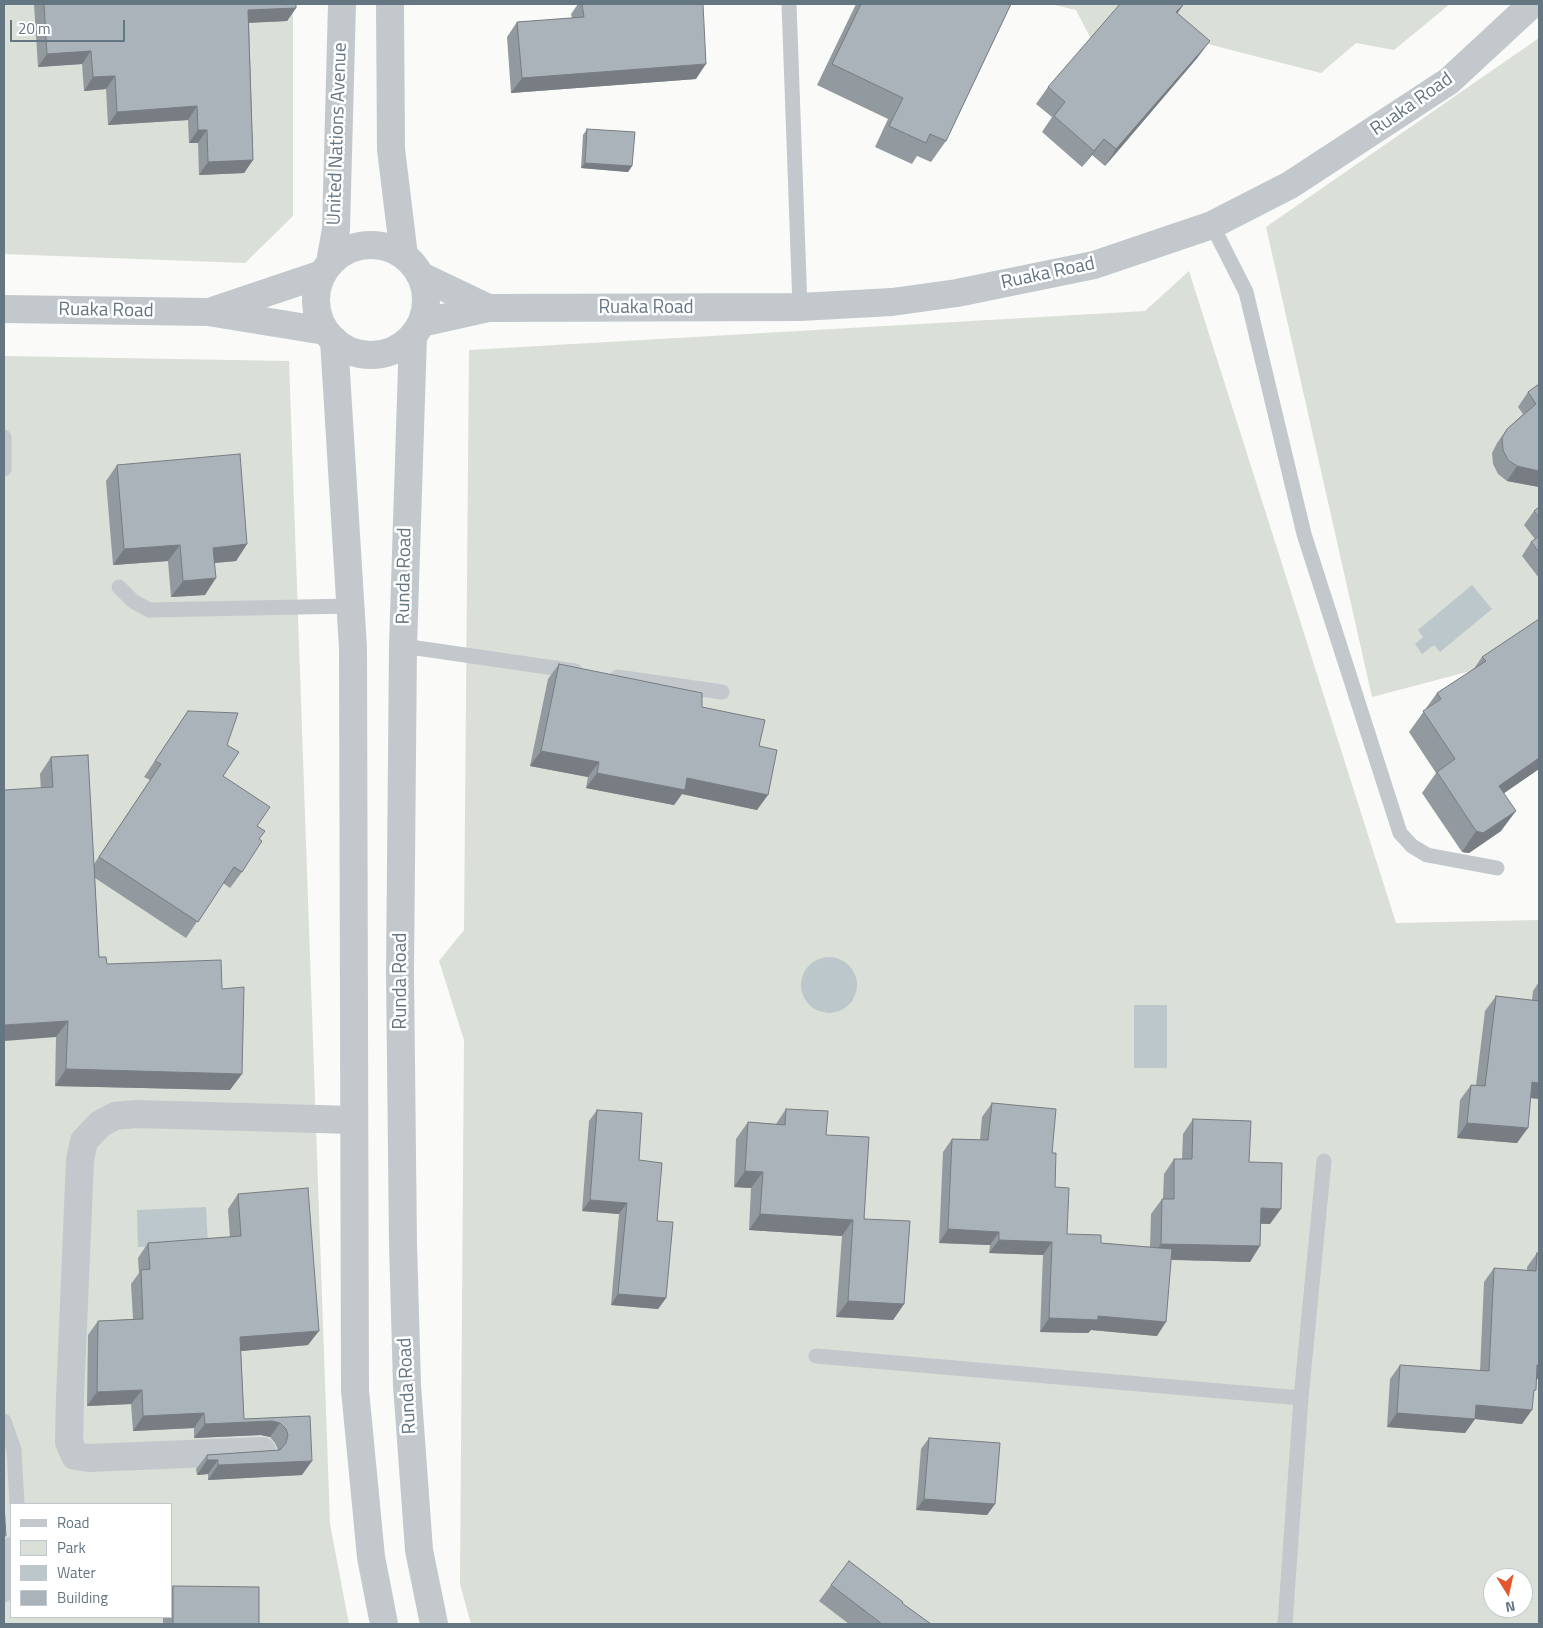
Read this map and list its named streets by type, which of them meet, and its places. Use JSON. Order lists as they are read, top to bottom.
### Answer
{
  "streets": {
    "street": ["Ruaka Road", "United Nations Avenue", "Runda Road"]
  },
  "crossings": [
    ["Ruaka Road", "United Nations Avenue"],
    ["Ruaka Road", "Runda Road"],
    ["United Nations Avenue", "Runda Road"]
  ],
  "legend": [
    "Road",
    "Park",
    "Water",
    "Building"
  ],
  "scale_bar": "20 m",
  "north": "bottom"
}
